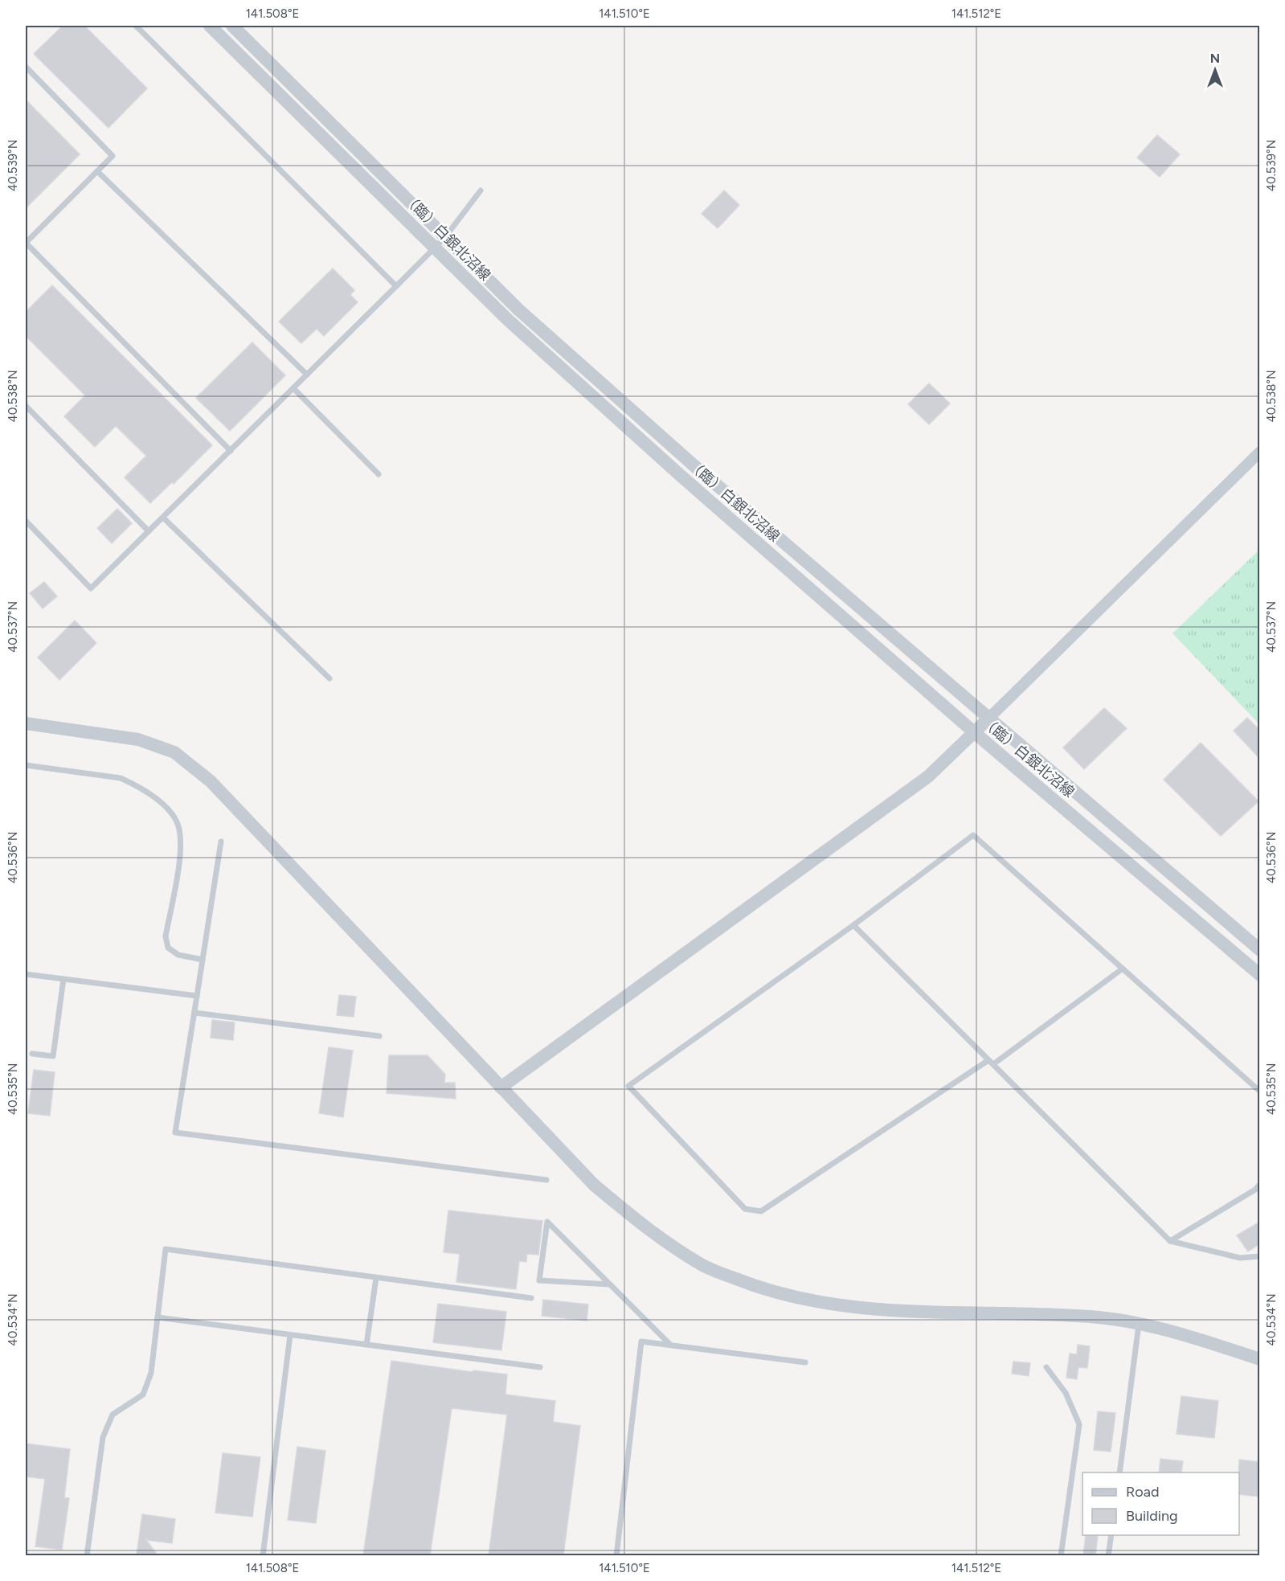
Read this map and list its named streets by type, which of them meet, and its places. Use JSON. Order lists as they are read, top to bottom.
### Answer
{
  "streets": {
    "street": ["（臨）白銀北沼線"]
  },
  "legend": ["Road", "Building"],
  "north": "top",
  "coordinates": [
    "141.508°E",
    "141.510°E",
    "141.512°E",
    "40.539°N",
    "40.538°N",
    "40.537°N",
    "40.536°N",
    "40.535°N",
    "40.534°N"
  ]
}
